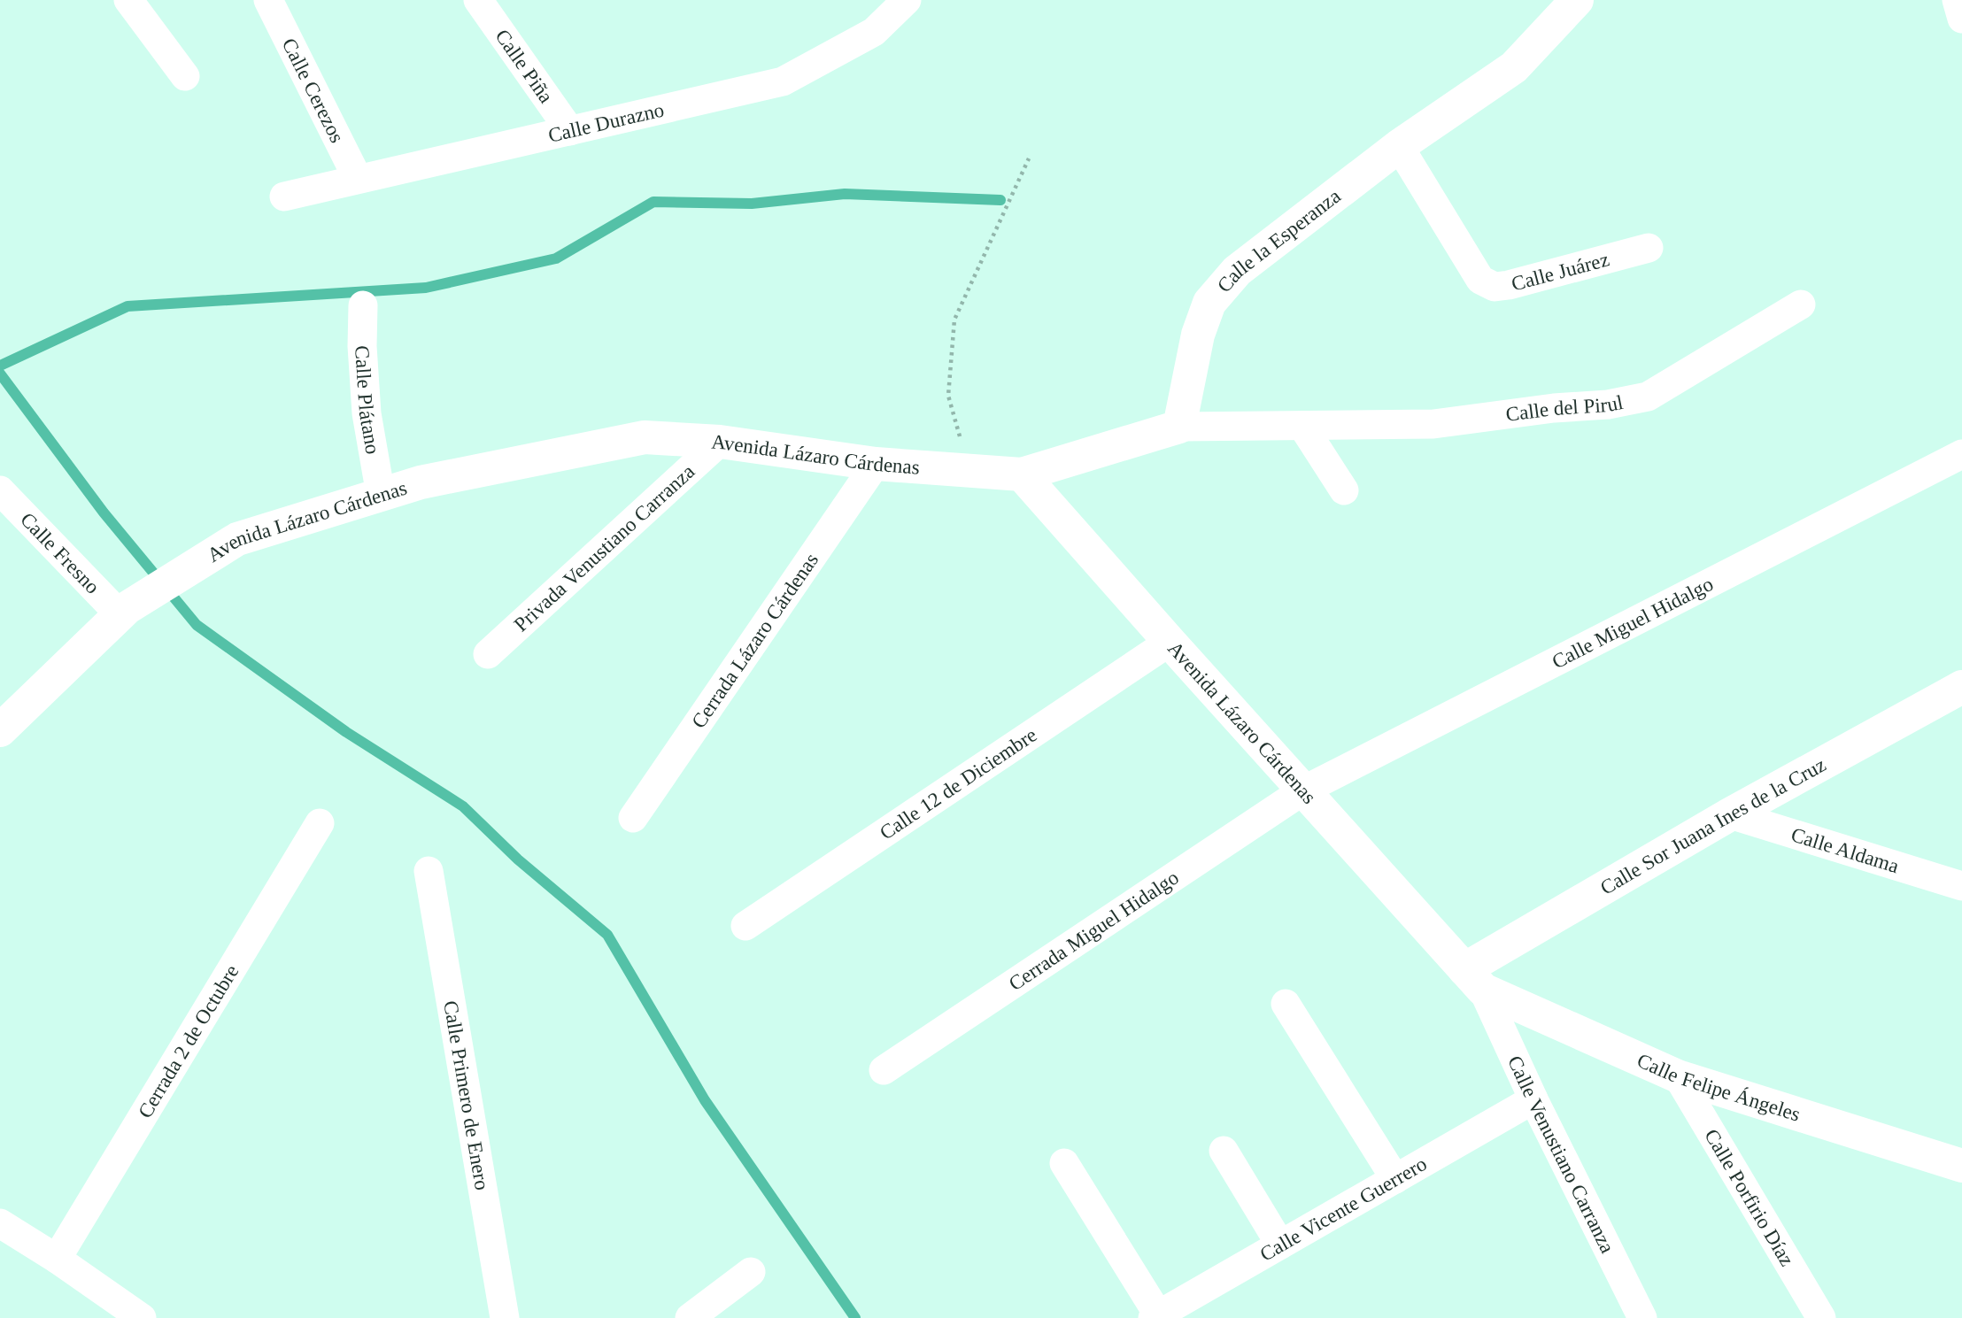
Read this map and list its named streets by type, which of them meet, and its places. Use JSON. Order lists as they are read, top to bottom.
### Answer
{
  "streets": {
    "street": [
      "Calle Piña",
      "Calle Cerezos",
      "Calle Durazno",
      "Calle la Esperanza",
      "Calle Juárez",
      "Calle Plátano",
      "Calle del Pirul",
      "Avenida Lázaro Cárdenas",
      "Privada Venustiano Carranza",
      "Calle Fresno",
      "Calle Miguel Hidalgo",
      "Cerrada Lázaro Cárdenas",
      "Calle 12 de Diciembre",
      "Calle Sor Juana Ines de la Cruz",
      "Calle Aldama",
      "Cerrada Miguel Hidalgo",
      "Cerrada 2 de Octubre",
      "Calle Felipe Ángeles",
      "Calle Primero de Enero",
      "Calle Venustiano Carranza",
      "Calle Porfirio Díaz",
      "Calle Vicente Guerrero"
    ]
  },
  "crossings": [
    ["Calle Piña", "Calle Durazno"],
    ["Calle Cerezos", "Calle Durazno"],
    ["Calle la Esperanza", "Calle Juárez"],
    ["Calle la Esperanza", "Calle del Pirul"],
    ["Calle Plátano", "Avenida Lázaro Cárdenas"],
    ["Avenida Lázaro Cárdenas", "Privada Venustiano Carranza"],
    ["Avenida Lázaro Cárdenas", "Calle Fresno"],
    ["Avenida Lázaro Cárdenas", "Calle Miguel Hidalgo"],
    ["Avenida Lázaro Cárdenas", "Cerrada Lázaro Cárdenas"],
    ["Avenida Lázaro Cárdenas", "Calle 12 de Diciembre"],
    ["Avenida Lázaro Cárdenas", "Calle Sor Juana Ines de la Cruz"],
    ["Avenida Lázaro Cárdenas", "Cerrada Miguel Hidalgo"],
    ["Avenida Lázaro Cárdenas", "Calle Felipe Ángeles"],
    ["Avenida Lázaro Cárdenas", "Calle Venustiano Carranza"],
    ["Calle Miguel Hidalgo", "Cerrada Miguel Hidalgo"],
    ["Calle Sor Juana Ines de la Cruz", "Calle Aldama"],
    ["Calle Sor Juana Ines de la Cruz", "Calle Felipe Ángeles"],
    ["Calle Sor Juana Ines de la Cruz", "Calle Venustiano Carranza"],
    ["Calle Felipe Ángeles", "Calle Venustiano Carranza"],
    ["Calle Felipe Ángeles", "Calle Porfirio Díaz"],
    ["Calle Venustiano Carranza", "Calle Vicente Guerrero"]
  ]
}
